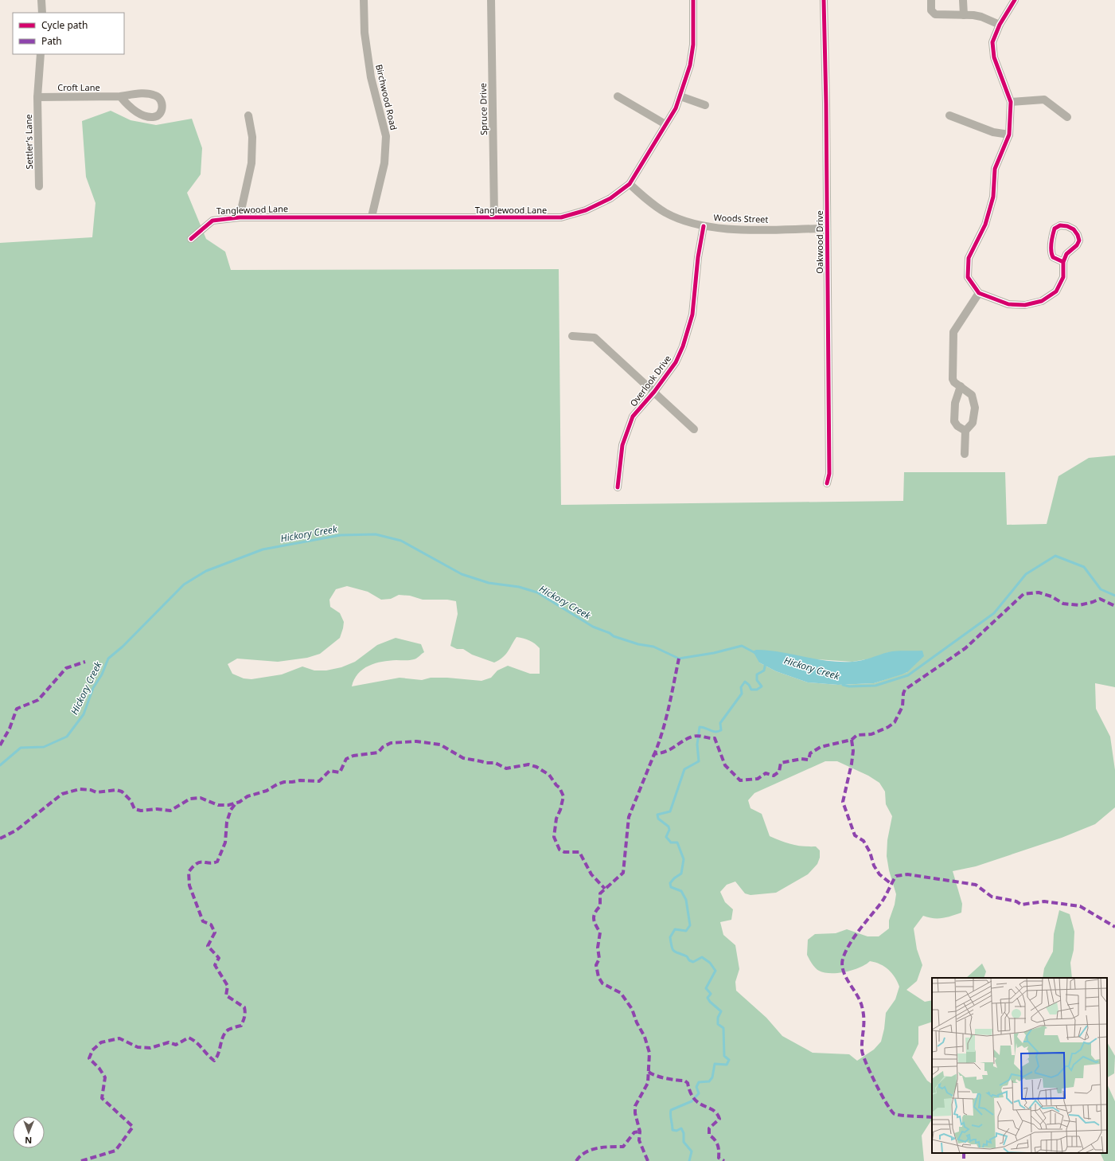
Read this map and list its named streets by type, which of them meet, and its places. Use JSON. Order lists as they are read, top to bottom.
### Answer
{
  "streets": {
    "street": [
      "Croft Lane",
      "Birchwood Road",
      "Spruce Drive",
      "Settler's Lane",
      "Tanglewood Lane",
      "Woods Street",
      "Oakwood Drive",
      "Overlook Drive"
    ]
  },
  "crossings": [
    ["Croft Lane", "Settler's Lane"],
    ["Birchwood Road", "Tanglewood Lane"],
    ["Spruce Drive", "Tanglewood Lane"],
    ["Tanglewood Lane", "Woods Street"],
    ["Woods Street", "Oakwood Drive"],
    ["Woods Street", "Overlook Drive"]
  ],
  "water": ["Hickory Creek"],
  "legend": ["Cycle path", "Path"],
  "north": "bottom"
}
